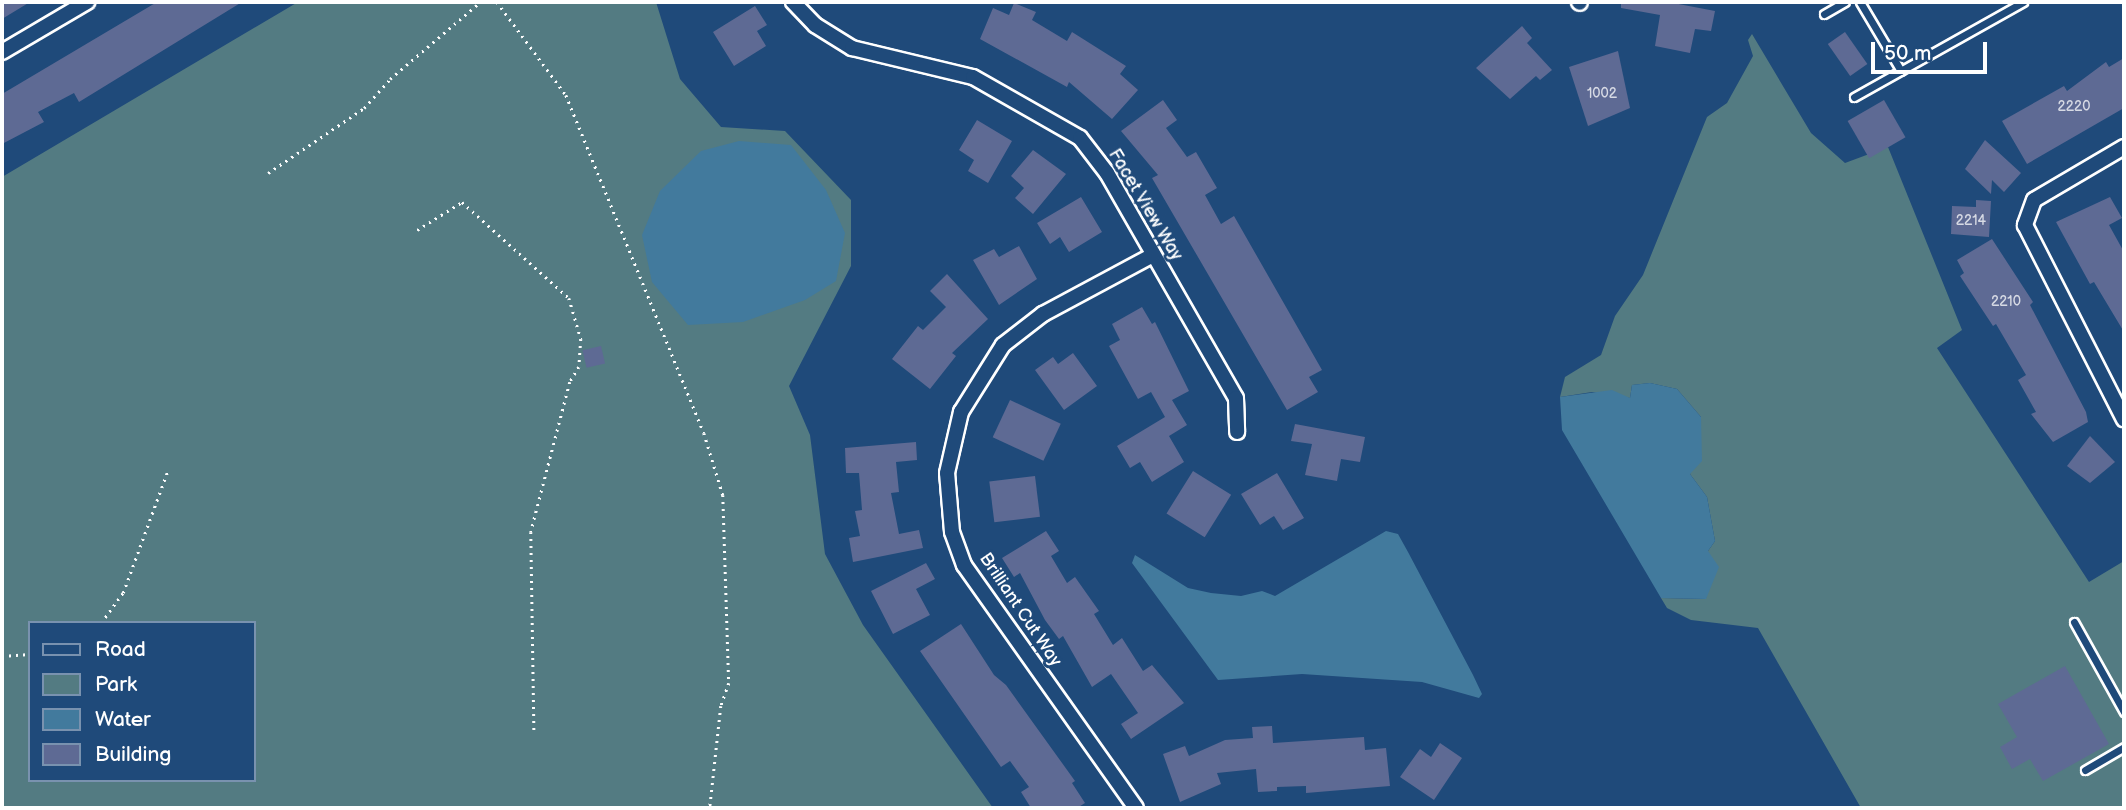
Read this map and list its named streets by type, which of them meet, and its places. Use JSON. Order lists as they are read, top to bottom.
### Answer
{
  "streets": {
    "street": ["Facet View Way", "Brilliant Cut Way"]
  },
  "crossings": [
    ["Facet View Way", "Brilliant Cut Way"]
  ],
  "house_numbers": [
    "1002",
    "2220",
    "2214",
    "2210"
  ],
  "legend": [
    "Road",
    "Park",
    "Water",
    "Building"
  ],
  "scale_bar": "50 m"
}
